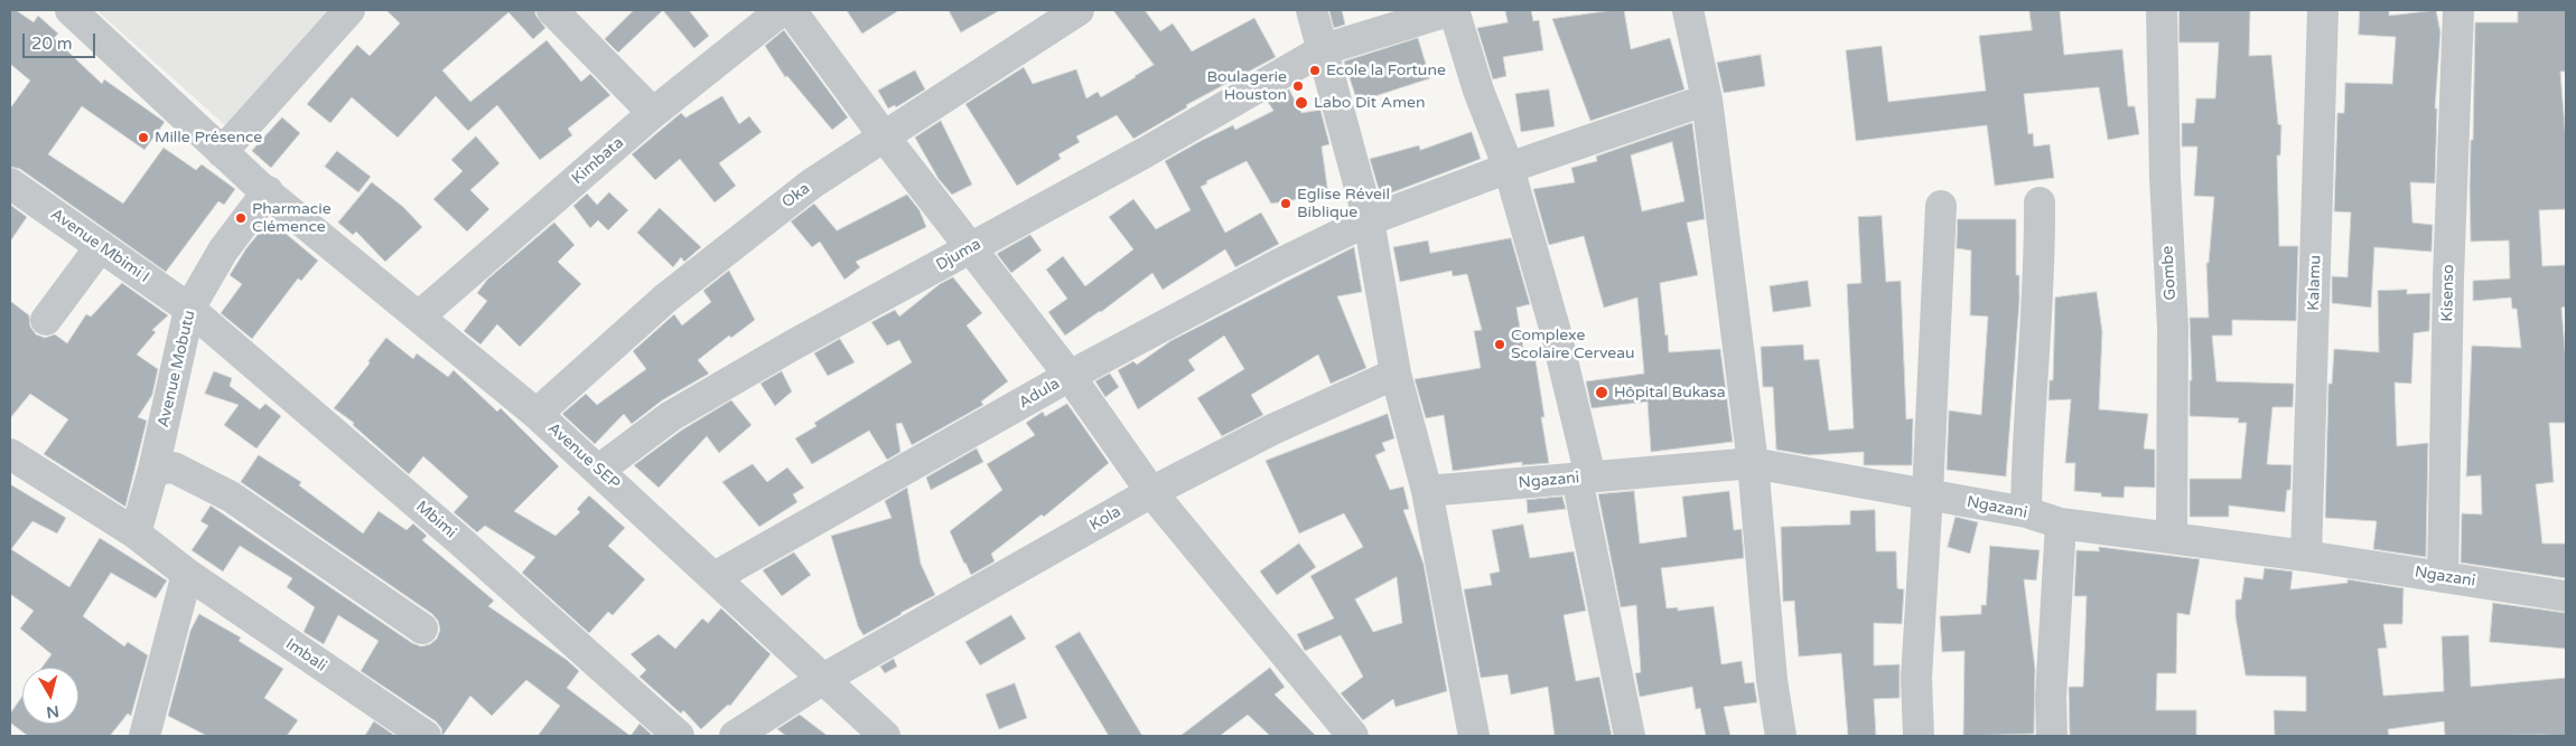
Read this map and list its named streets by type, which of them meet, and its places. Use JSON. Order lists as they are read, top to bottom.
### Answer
{
  "streets": {
    "street": [
      "Kimbata",
      "Oka",
      "Avenue Mbimi I",
      "Djuma",
      "Gombe",
      "Kalamu",
      "Kisenso",
      "Avenue Mobutu",
      "Adula",
      "Avenue SEP",
      "Ngazani",
      "Kola",
      "Mbimi",
      "Imbali"
    ]
  },
  "crossings": [
    ["Kimbata", "Avenue SEP"],
    ["Oka", "Avenue SEP"],
    ["Avenue Mbimi I", "Avenue Mobutu"],
    ["Avenue Mbimi I", "Mbimi"],
    ["Djuma", "Avenue SEP"],
    ["Gombe", "Ngazani"],
    ["Kalamu", "Ngazani"],
    ["Kisenso", "Ngazani"],
    ["Avenue Mobutu", "Avenue SEP"],
    ["Avenue Mobutu", "Mbimi"],
    ["Avenue Mobutu", "Imbali"],
    ["Adula", "Avenue SEP"],
    ["Avenue SEP", "Kola"]
  ],
  "places": [
    "Ecole la Fortune",
    "Boulagerie Houston",
    "Labo Dit Amen",
    "Mille Présence",
    "Eglise Réveil Biblique",
    "Pharmacie Clémence",
    "Complexe Scolaire Cerveau",
    "Hôpital Bukasa"
  ],
  "scale_bar": "20 m",
  "north": "bottom"
}
